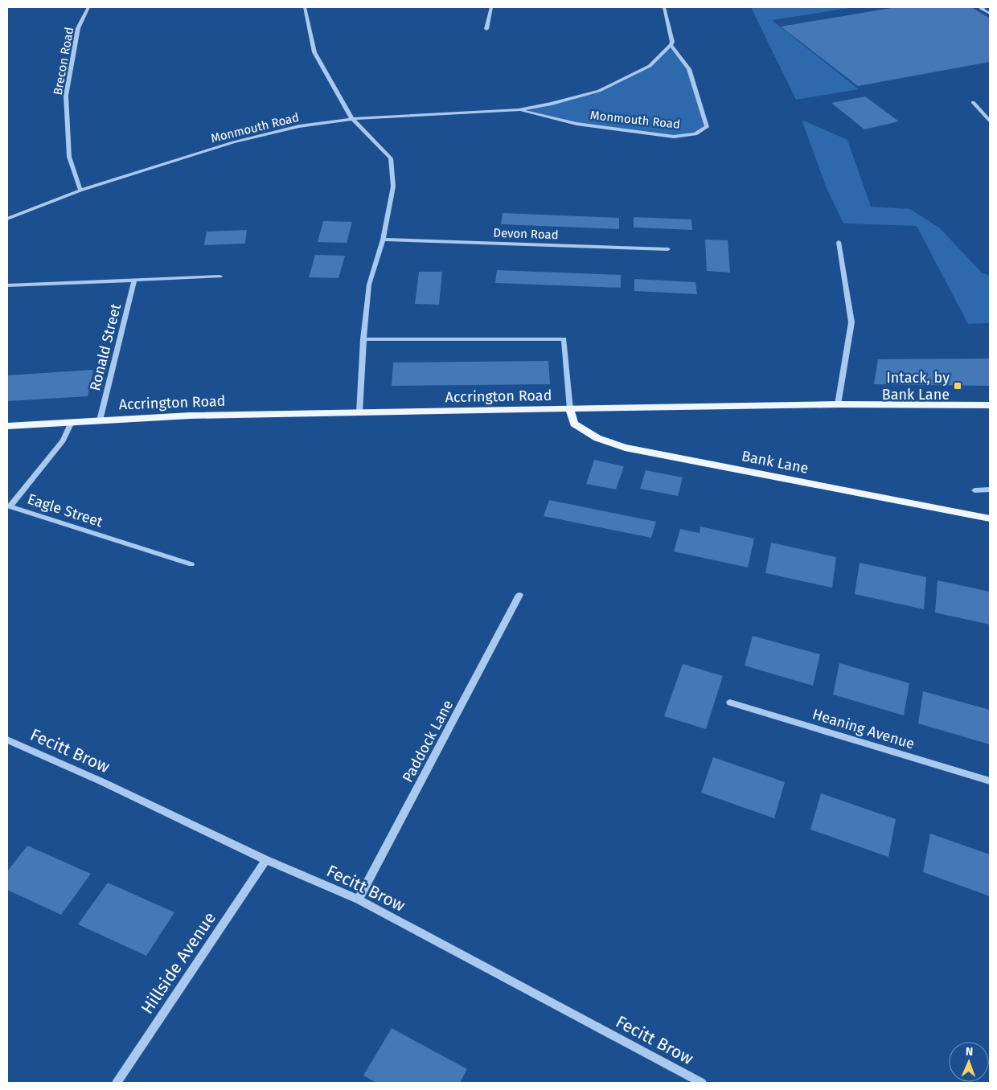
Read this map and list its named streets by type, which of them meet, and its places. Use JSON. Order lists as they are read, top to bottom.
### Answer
{
  "streets": {
    "main road": ["Accrington Road", "Bank Lane"],
    "street": [
      "Brecon Road",
      "Monmouth Road",
      "Devon Road",
      "Ronald Street",
      "Eagle Street",
      "Heaning Avenue",
      "Paddock Lane",
      "Fecitt Brow",
      "Hillside Avenue"
    ]
  },
  "crossings": [
    ["Brecon Road", "Monmouth Road"],
    ["Ronald Street", "Accrington Road"],
    ["Accrington Road", "Bank Lane"],
    ["Accrington Road", "Eagle Street"],
    ["Paddock Lane", "Fecitt Brow"],
    ["Fecitt Brow", "Hillside Avenue"]
  ],
  "places": {
    "transit": ["Intack, by Bank Lane"]
  },
  "north": "top"
}
